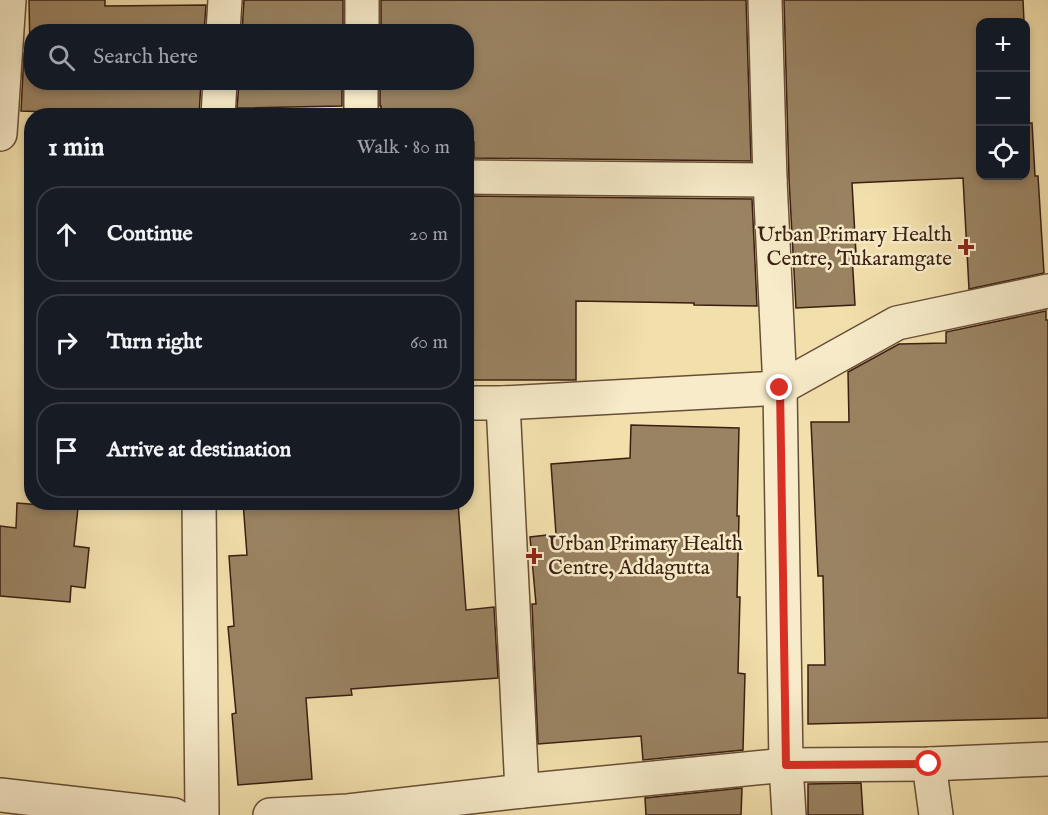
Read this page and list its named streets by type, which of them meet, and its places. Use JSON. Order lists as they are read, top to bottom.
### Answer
{
  "places": {
    "health": ["Urban Primary Health Centre, Tukaramgate", "Urban Primary Health Centre, Addagutta"]
  },
  "page": {
    "map_buttons": ["+", "−"],
    "search": "Search here",
    "heading": ["1 min", "Walk · 80 m"],
    "list": [
      ["Continue", "20 m"],
      ["Turn right", "60 m"],
      "Arrive at destination"
    ]
  }
}
